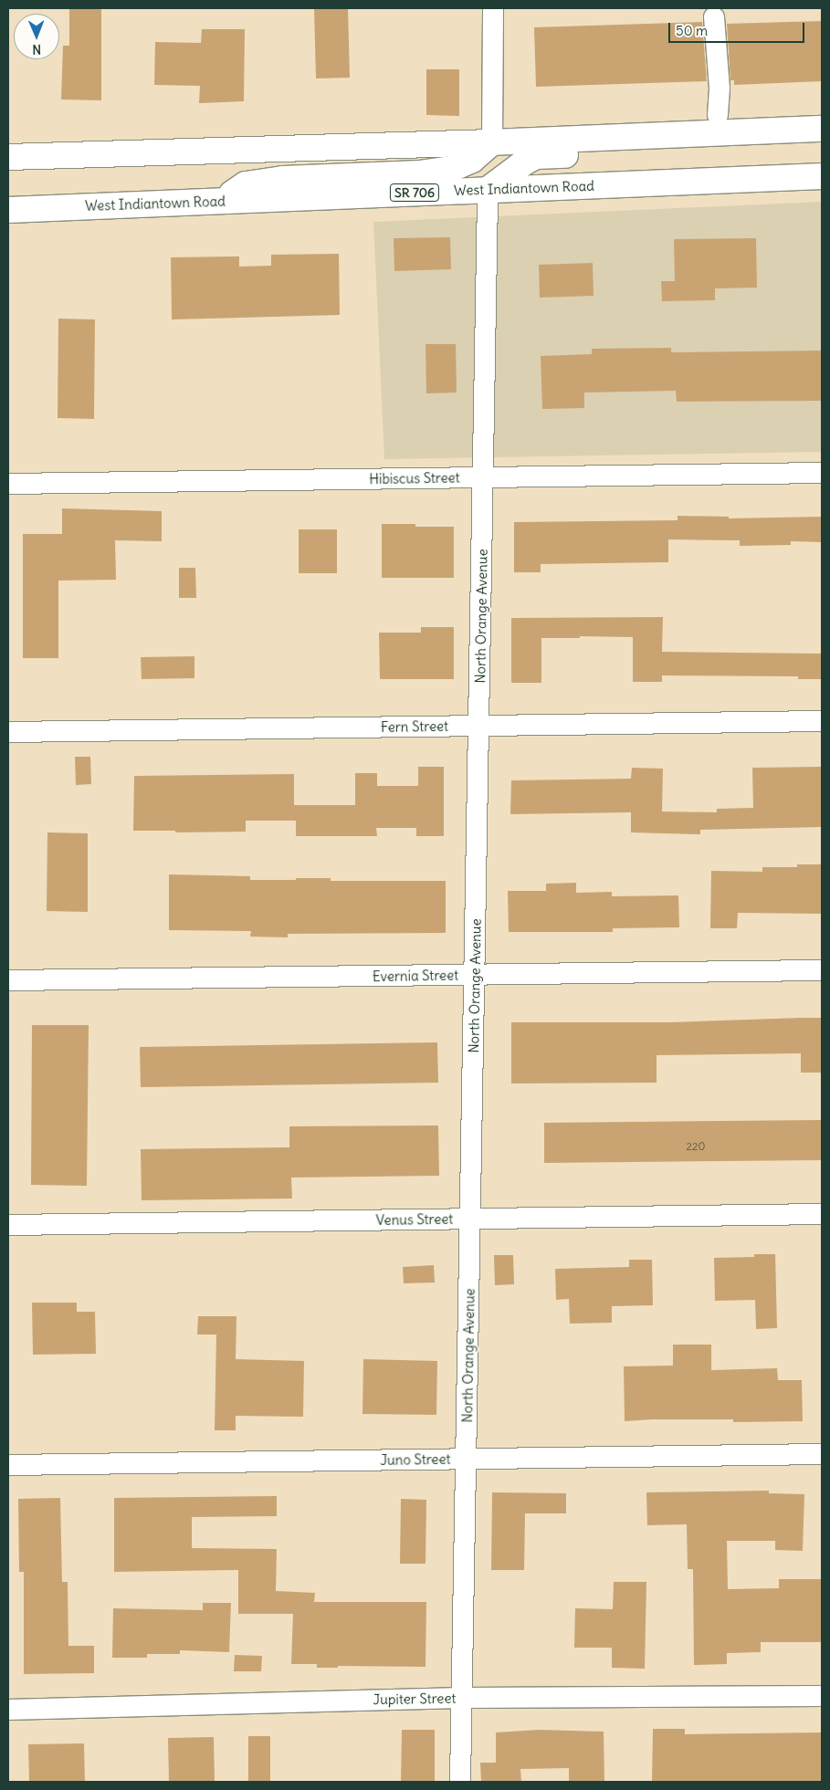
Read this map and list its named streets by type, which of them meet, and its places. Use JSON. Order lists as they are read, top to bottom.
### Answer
{
  "streets": {
    "main road": ["West Indiantown Road", "SR 706"],
    "street": [
      "Hibiscus Street",
      "North Orange Avenue",
      "Fern Street",
      "Evernia Street",
      "Venus Street",
      "Juno Street",
      "Jupiter Street"
    ]
  },
  "crossings": [
    ["West Indiantown Road", "North Orange Avenue"],
    ["Hibiscus Street", "North Orange Avenue"],
    ["North Orange Avenue", "Fern Street"],
    ["North Orange Avenue", "Evernia Street"],
    ["North Orange Avenue", "Venus Street"],
    ["North Orange Avenue", "Juno Street"],
    ["North Orange Avenue", "Jupiter Street"]
  ],
  "house_numbers": ["220"],
  "scale_bar": "50 m",
  "north": "bottom"
}
